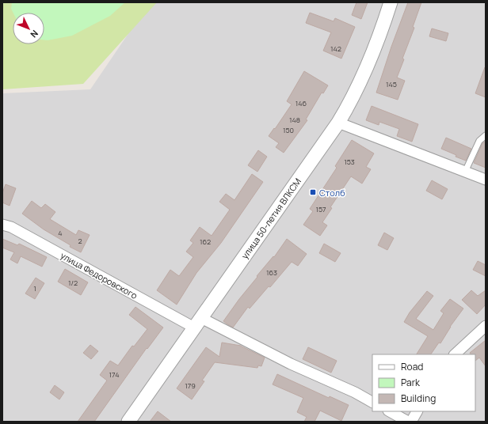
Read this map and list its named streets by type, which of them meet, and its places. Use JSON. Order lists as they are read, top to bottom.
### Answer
{
  "streets": {
    "street": ["улица 50-летия ВЛКСМ", "улица Федоровского"]
  },
  "crossings": [
    ["улица 50-летия ВЛКСМ", "улица Федоровского"]
  ],
  "places": {
    "transit": ["Столб"]
  },
  "house_numbers": [
    "142",
    "145",
    "146",
    "148",
    "150",
    "153",
    "157",
    "4",
    "2",
    "162",
    "163",
    "1/2",
    "1",
    "174",
    "179"
  ],
  "legend": ["Road", "Park", "Building"],
  "north": "bottom right"
}
